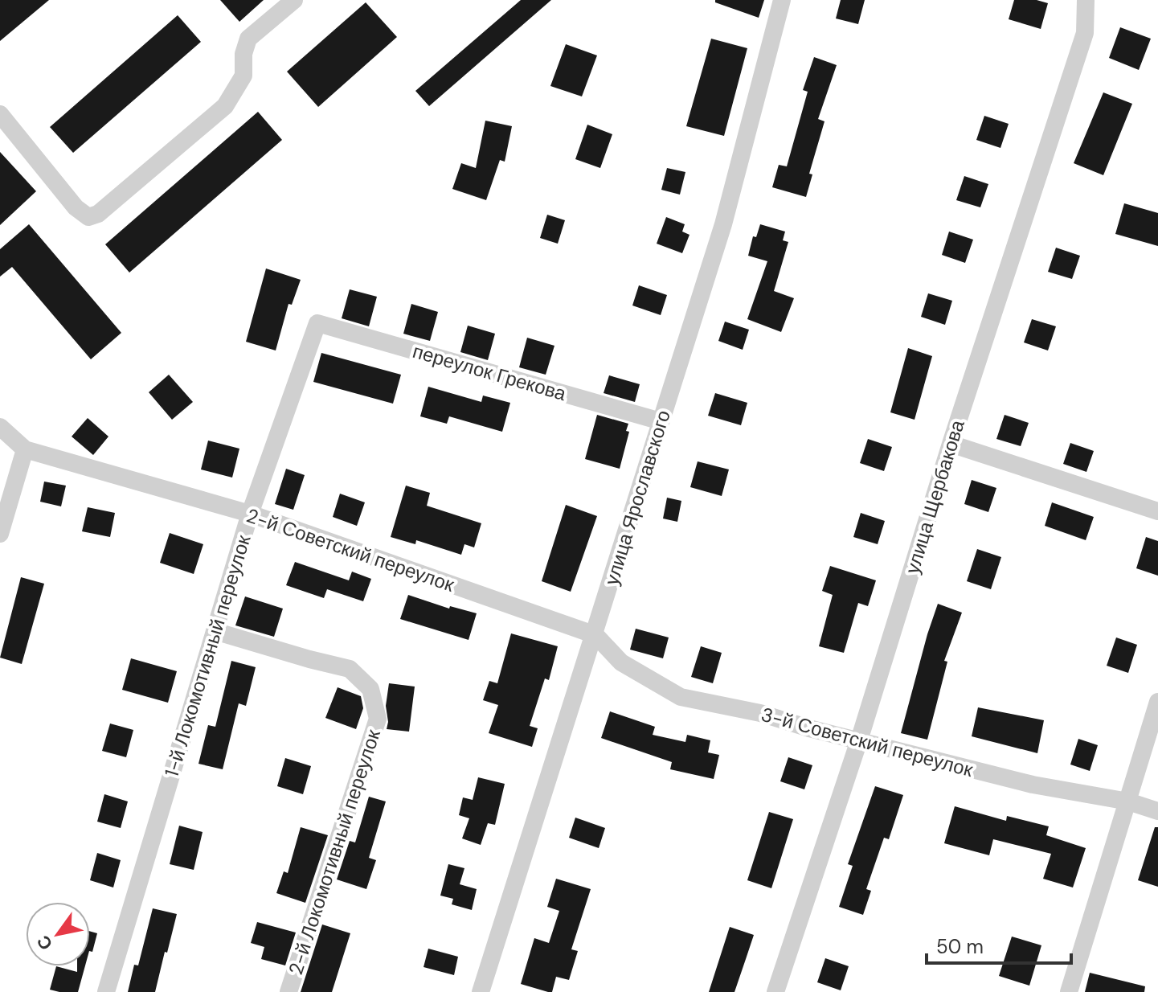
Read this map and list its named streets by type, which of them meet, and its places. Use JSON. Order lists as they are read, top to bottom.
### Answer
{
  "streets": {
    "street": [
      "переулок Грекова",
      "улица Щербакова",
      "улица Ярославского",
      "2-й Советский переулок",
      "1-й Локомотивный переулок",
      "3-й Советский переулок",
      "2-й Локомотивный переулок"
    ]
  },
  "crossings": [
    ["переулок Грекова", "улица Ярославского"],
    ["переулок Грекова", "1-й Локомотивный переулок"],
    ["улица Щербакова", "3-й Советский переулок"],
    ["улица Ярославского", "2-й Советский переулок"],
    ["улица Ярославского", "3-й Советский переулок"],
    ["2-й Советский переулок", "1-й Локомотивный переулок"],
    ["2-й Советский переулок", "3-й Советский переулок"],
    ["1-й Локомотивный переулок", "2-й Локомотивный переулок"]
  ],
  "scale_bar": "50 m",
  "north": "bottom left"
}
